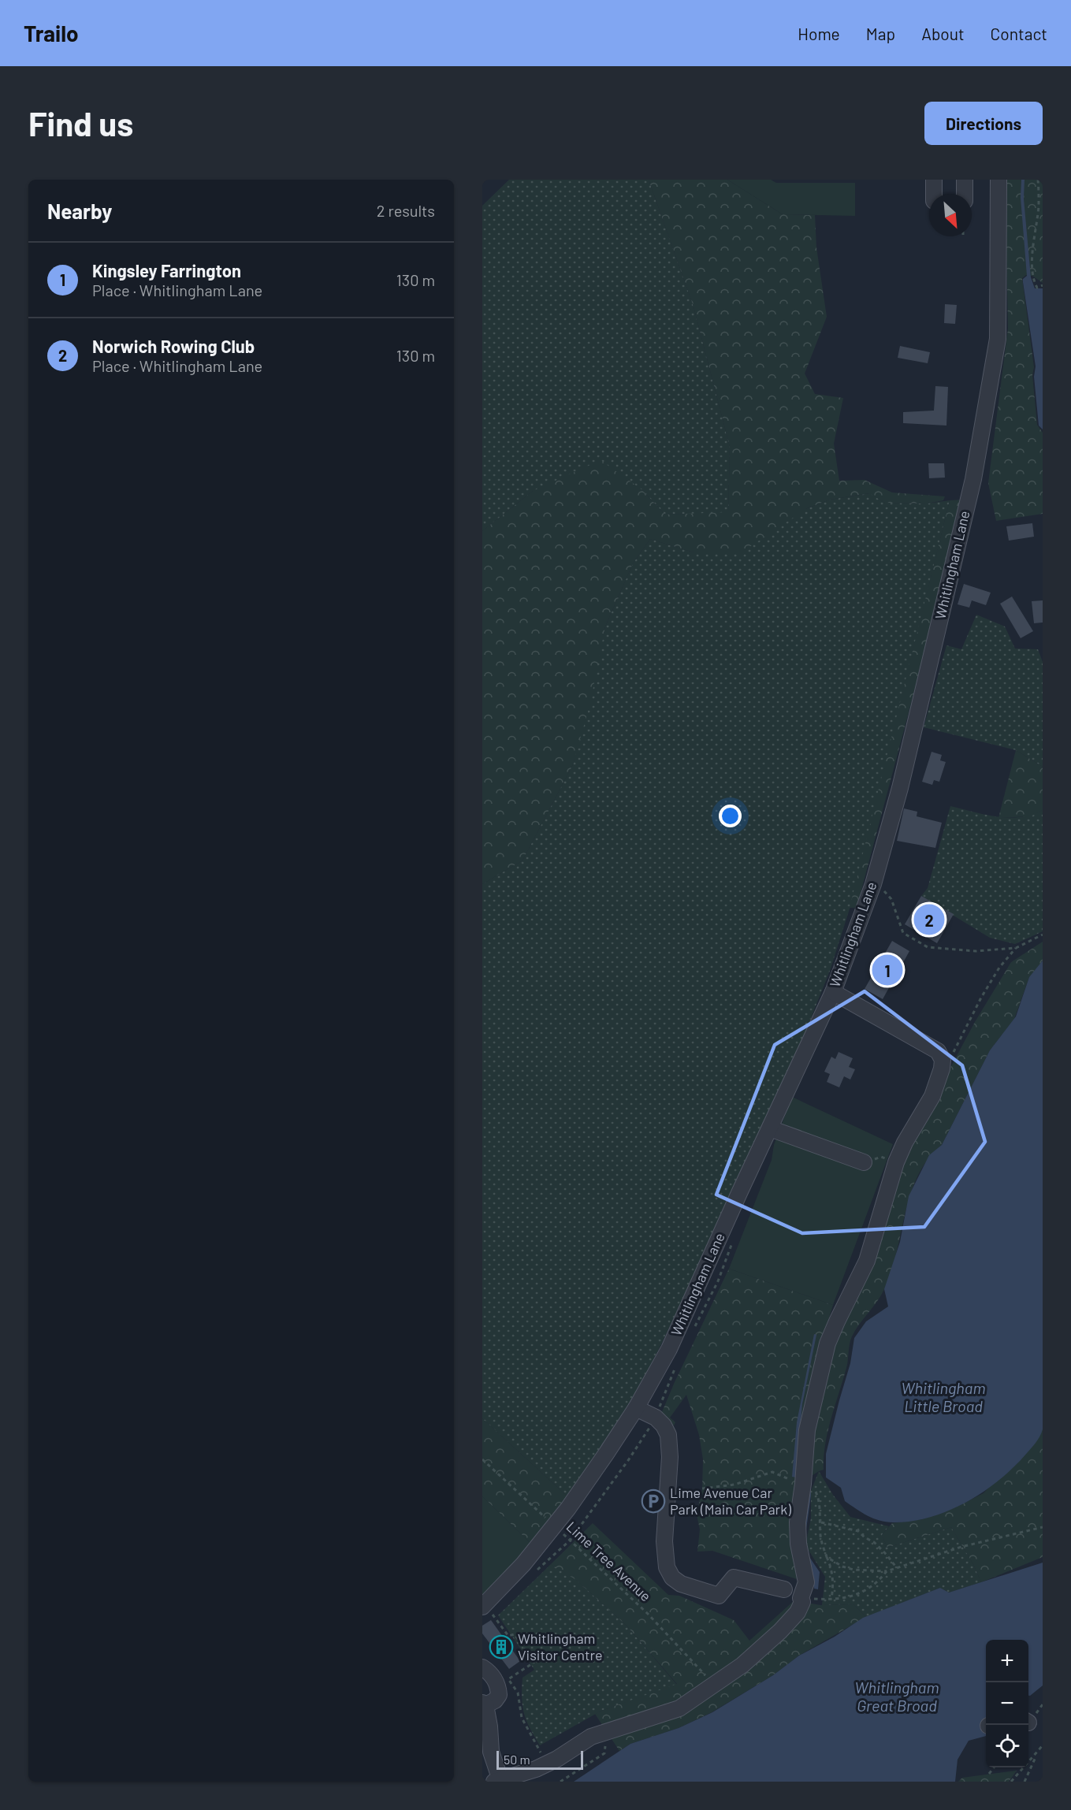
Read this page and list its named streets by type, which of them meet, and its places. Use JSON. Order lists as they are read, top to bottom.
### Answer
{
  "streets": {
    "street": ["Whitlingham Lane"],
    "path": ["Lime Tree Avenue"]
  },
  "crossings": [
    ["Whitlingham Lane", "Lime Tree Avenue"]
  ],
  "water": ["Whitlingham Little Broad", "Whitlingham Great Broad"],
  "places": {
    "parking": ["Lime Avenue Car Park (Main Car Park)"],
    "building": ["Whitlingham Visitor Centre"]
  },
  "scale_bar": "50 m",
  "north": "bottom right",
  "page": {
    "header": "Trailo",
    "nav": [
      "Home",
      "Map",
      "About",
      "Contact"
    ],
    "buttons": "Directions",
    "title": "Find us",
    "heading": ["Nearby", "2 results"],
    "list": [
      {
        "mark": "1",
        "name": "Kingsley Farrington",
        "note": "Place · Whitlingham Lane",
        "value": "130 m"
      },
      {
        "mark": "2",
        "name": "Norwich Rowing Club",
        "note": "Place · Whitlingham Lane",
        "value": "130 m"
      }
    ],
    "pins": ["2", "1"],
    "map_buttons": ["+", "−"],
    "scale": "50 m"
  }
}
